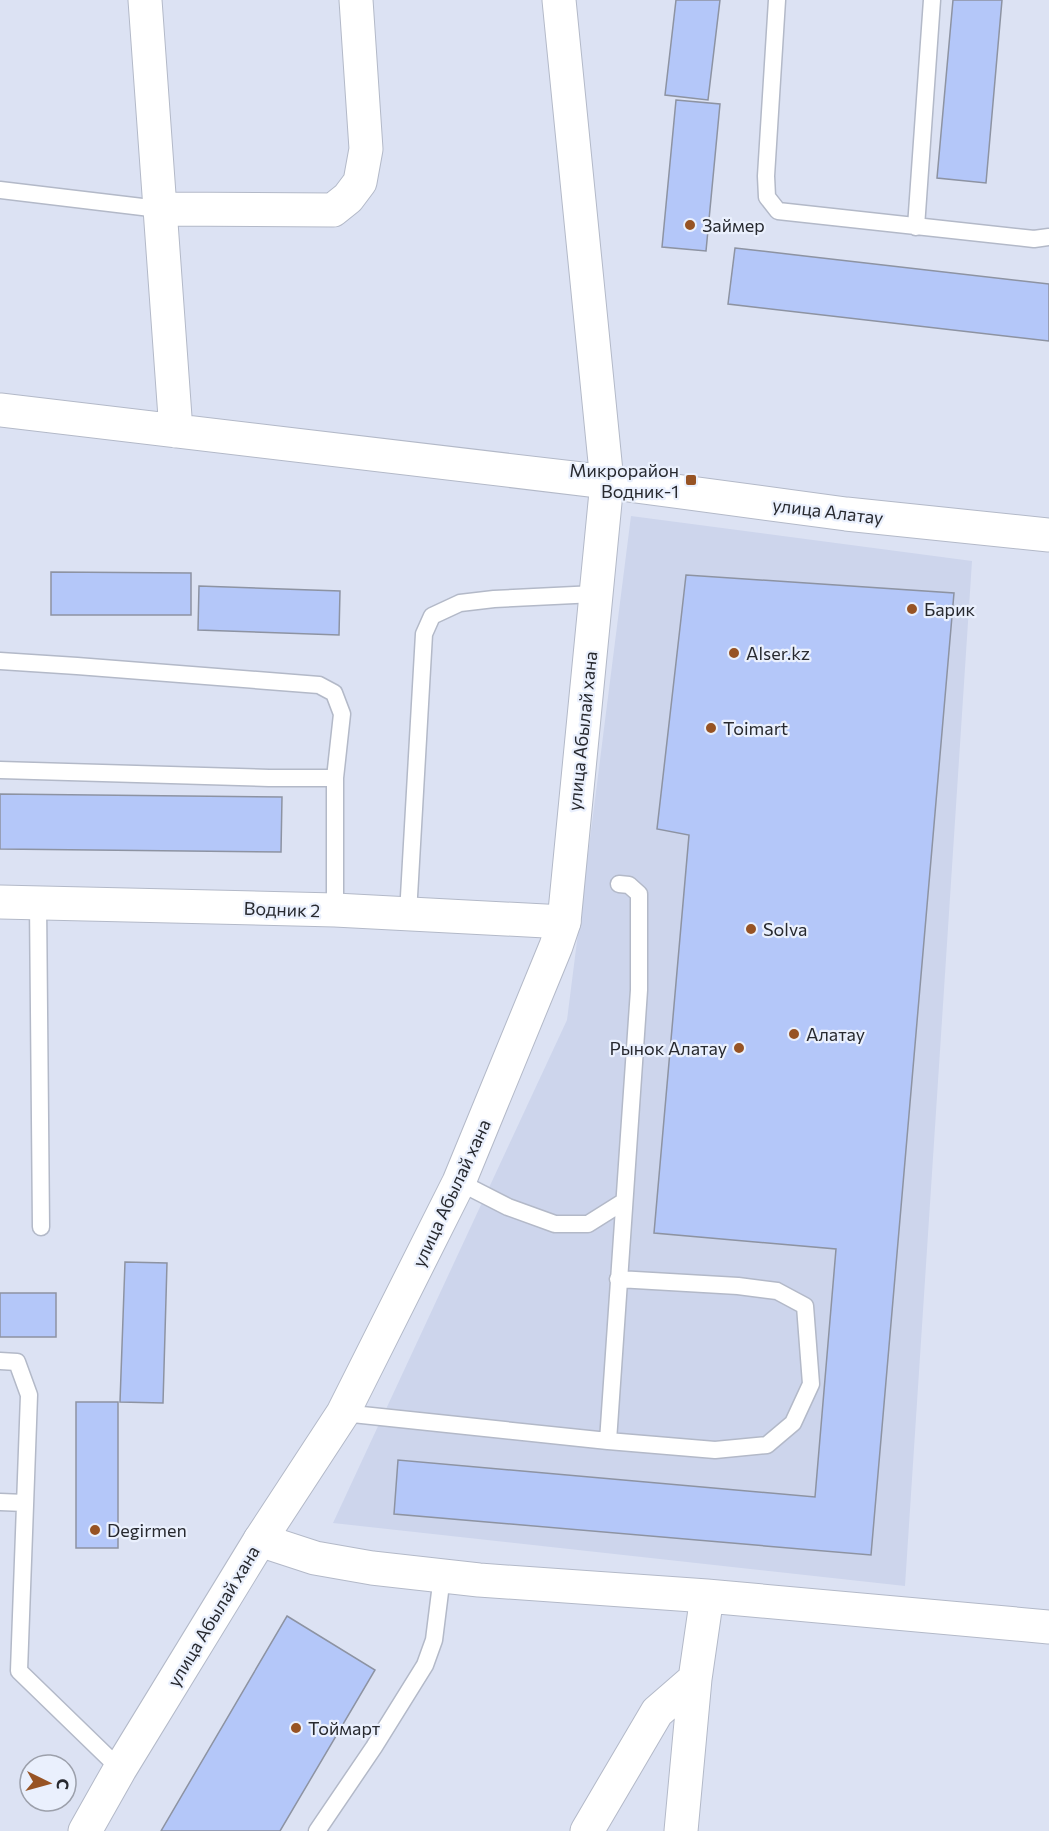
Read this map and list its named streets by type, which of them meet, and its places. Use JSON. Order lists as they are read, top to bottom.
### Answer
{
  "streets": {
    "street": ["улица Алатау", "улица Абылай хана", "Водник 2"]
  },
  "crossings": [
    ["улица Алатау", "улица Абылай хана"],
    ["улица Абылай хана", "Водник 2"]
  ],
  "places": {
    "other": [
      "Займер",
      "Барик",
      "Alser.kz",
      "Toimart",
      "Solva",
      "Алатау",
      "Рынок Алатау",
      "Degirmen",
      "Тоймарт"
    ],
    "transit": ["Микрорайон Водник-1"]
  },
  "north": "right"
}
